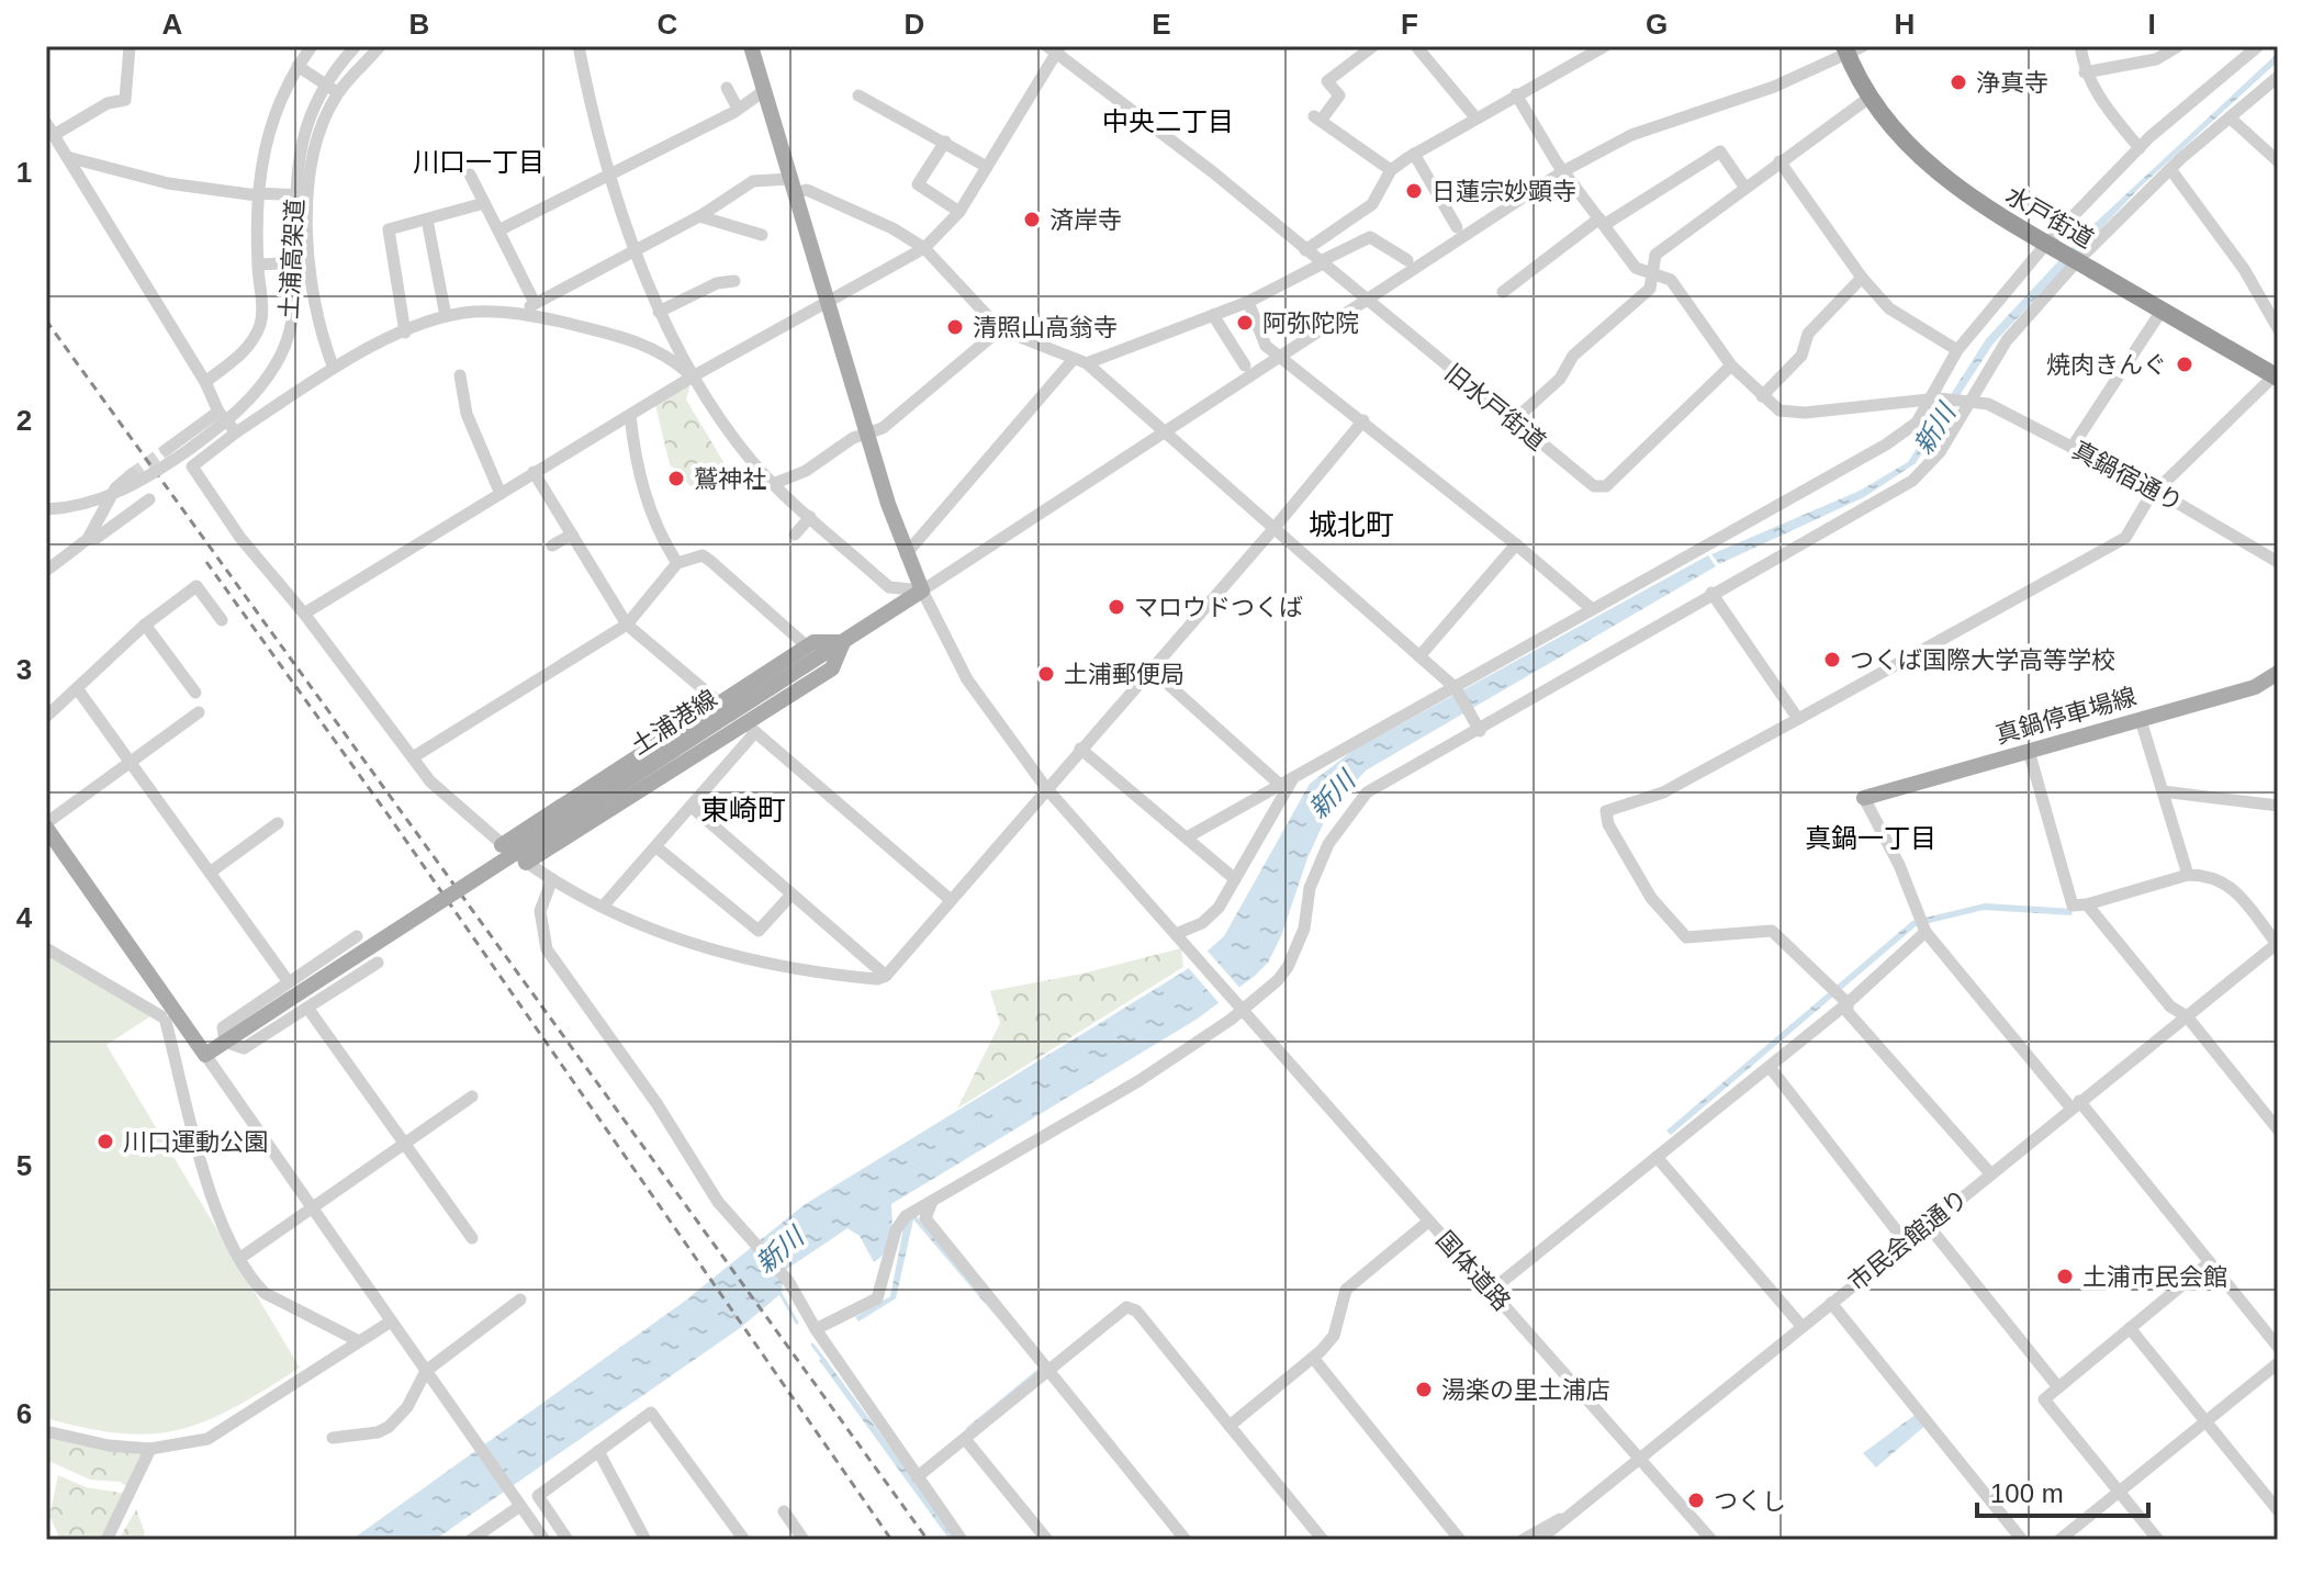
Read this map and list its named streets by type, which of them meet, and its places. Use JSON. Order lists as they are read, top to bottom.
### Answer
{
  "streets": {
    "highway": ["水戸街道"],
    "main road": ["真鍋停車場線", "土浦港線"],
    "street": [
      "土浦高架道",
      "旧水戸街道",
      "真鍋宿通り",
      "市民会館通り",
      "国体道路"
    ]
  },
  "crossings": [
    ["土浦港線", "国体道路"],
    ["市民会館通り", "国体道路"]
  ],
  "districts": [
    "中央二丁目",
    "川口一丁目",
    "城北町",
    "東崎町",
    "真鍋一丁目"
  ],
  "water": ["新川"],
  "places": [
    "浄真寺",
    "日蓮宗妙顕寺",
    "済岸寺",
    "阿弥陀院",
    "清照山高翁寺",
    "焼肉きんぐ",
    "鷲神社",
    "マロウドつくば",
    "つくば国際大学高等学校",
    "土浦郵便局",
    "川口運動公園",
    "土浦市民会館",
    "湯楽の里土浦店",
    "つくし"
  ],
  "scale_bar": "100 m",
  "grid": {
    "columns": [
      "A",
      "B",
      "C",
      "D",
      "E",
      "F",
      "G",
      "H",
      "I"
    ],
    "rows": [
      "1",
      "2",
      "3",
      "4",
      "5",
      "6"
    ]
  }
}
